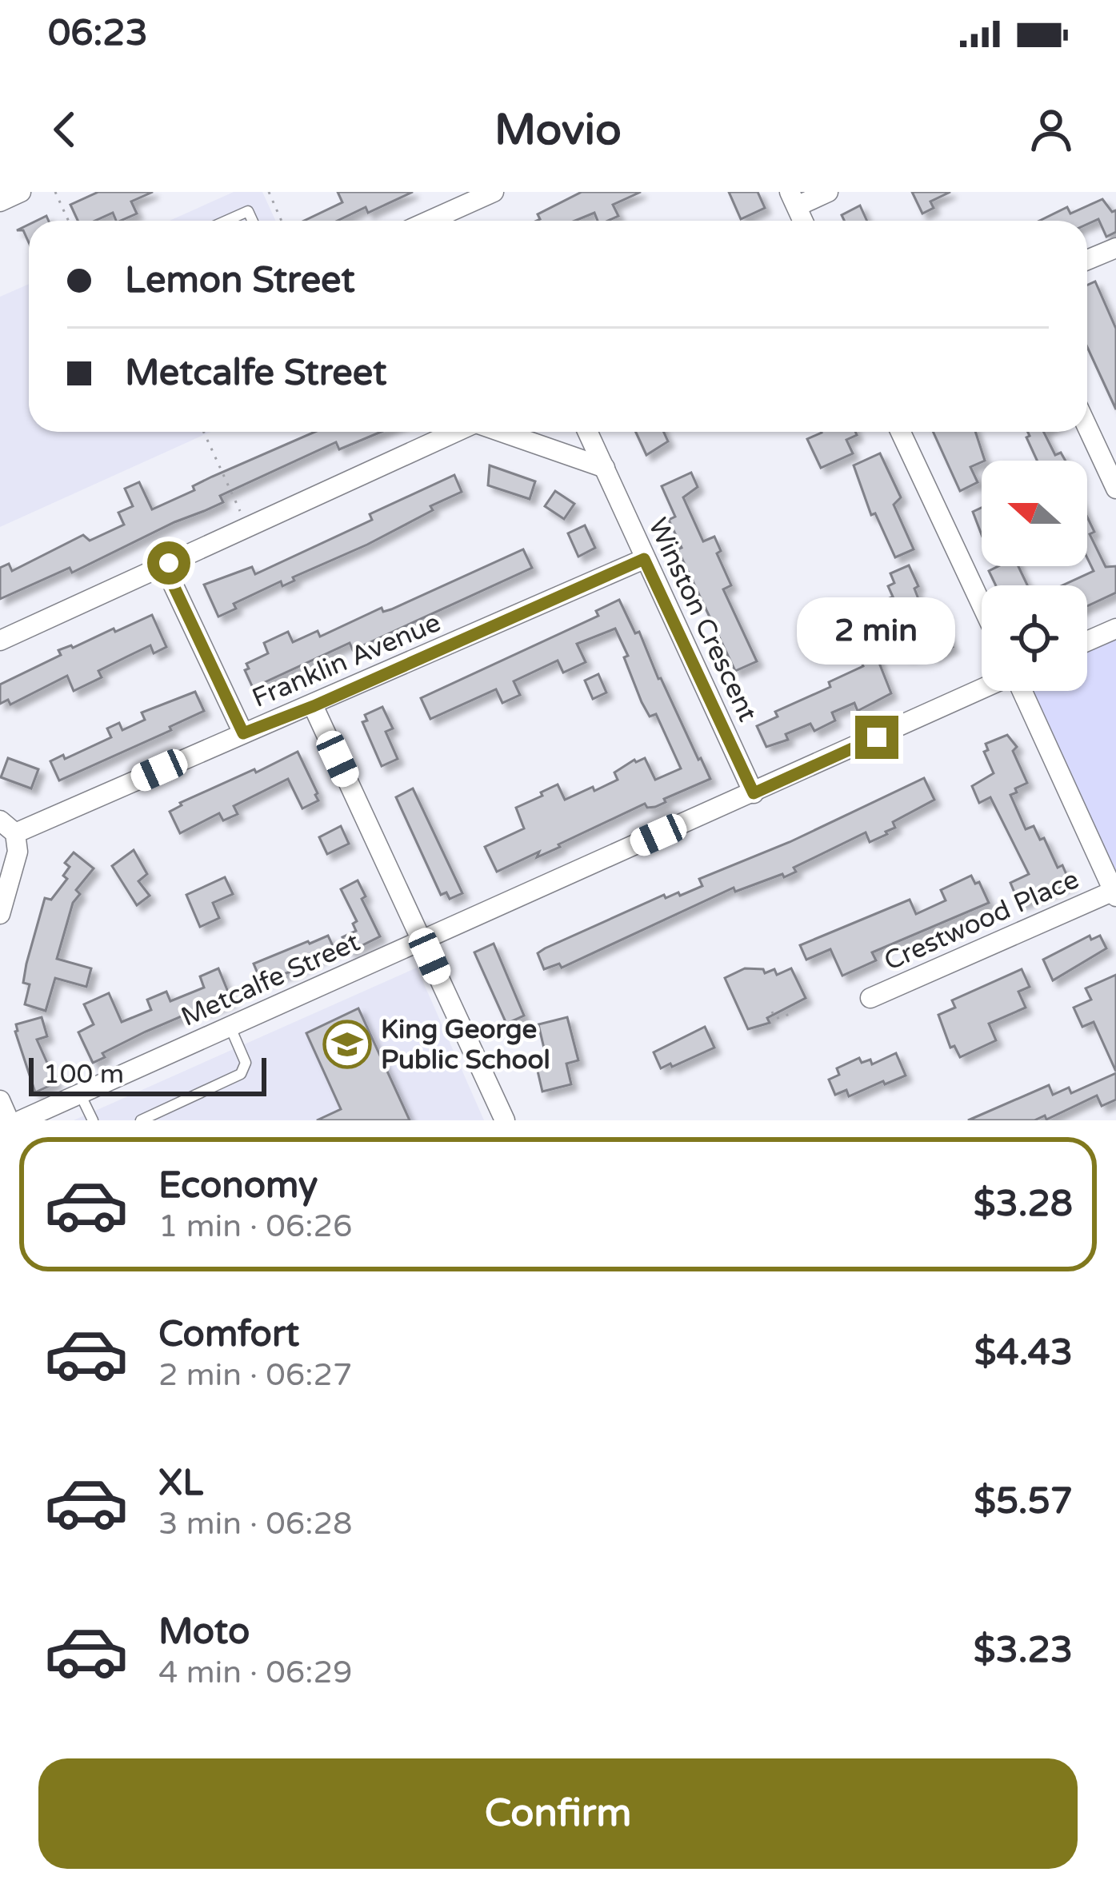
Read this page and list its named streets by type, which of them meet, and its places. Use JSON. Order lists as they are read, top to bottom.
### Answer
{
  "streets": {
    "street": [
      "Winston Crescent",
      "Franklin Avenue",
      "Crestwood Place",
      "Metcalfe Street"
    ]
  },
  "crossings": [
    ["Winston Crescent", "Franklin Avenue"],
    ["Winston Crescent", "Metcalfe Street"]
  ],
  "places": {
    "school or university": ["King George Public School"]
  },
  "scale_bar": "100 m",
  "north": "left",
  "page": {
    "status": "06:23",
    "header": "Movio",
    "banner": ["Lemon Street", "Metcalfe Street"],
    "bubble": "2 min",
    "scale": "100 m",
    "list": [
      {
        "name": "Economy",
        "note": "1 min · 06:26",
        "value": "$3.28"
      },
      {
        "name": "Comfort",
        "note": "2 min · 06:27",
        "value": "$4.43"
      },
      {
        "name": "XL",
        "note": "3 min · 06:28",
        "value": "$5.57"
      },
      {
        "name": "Moto",
        "note": "4 min · 06:29",
        "value": "$3.23"
      }
    ],
    "buttons": "Confirm"
  }
}
